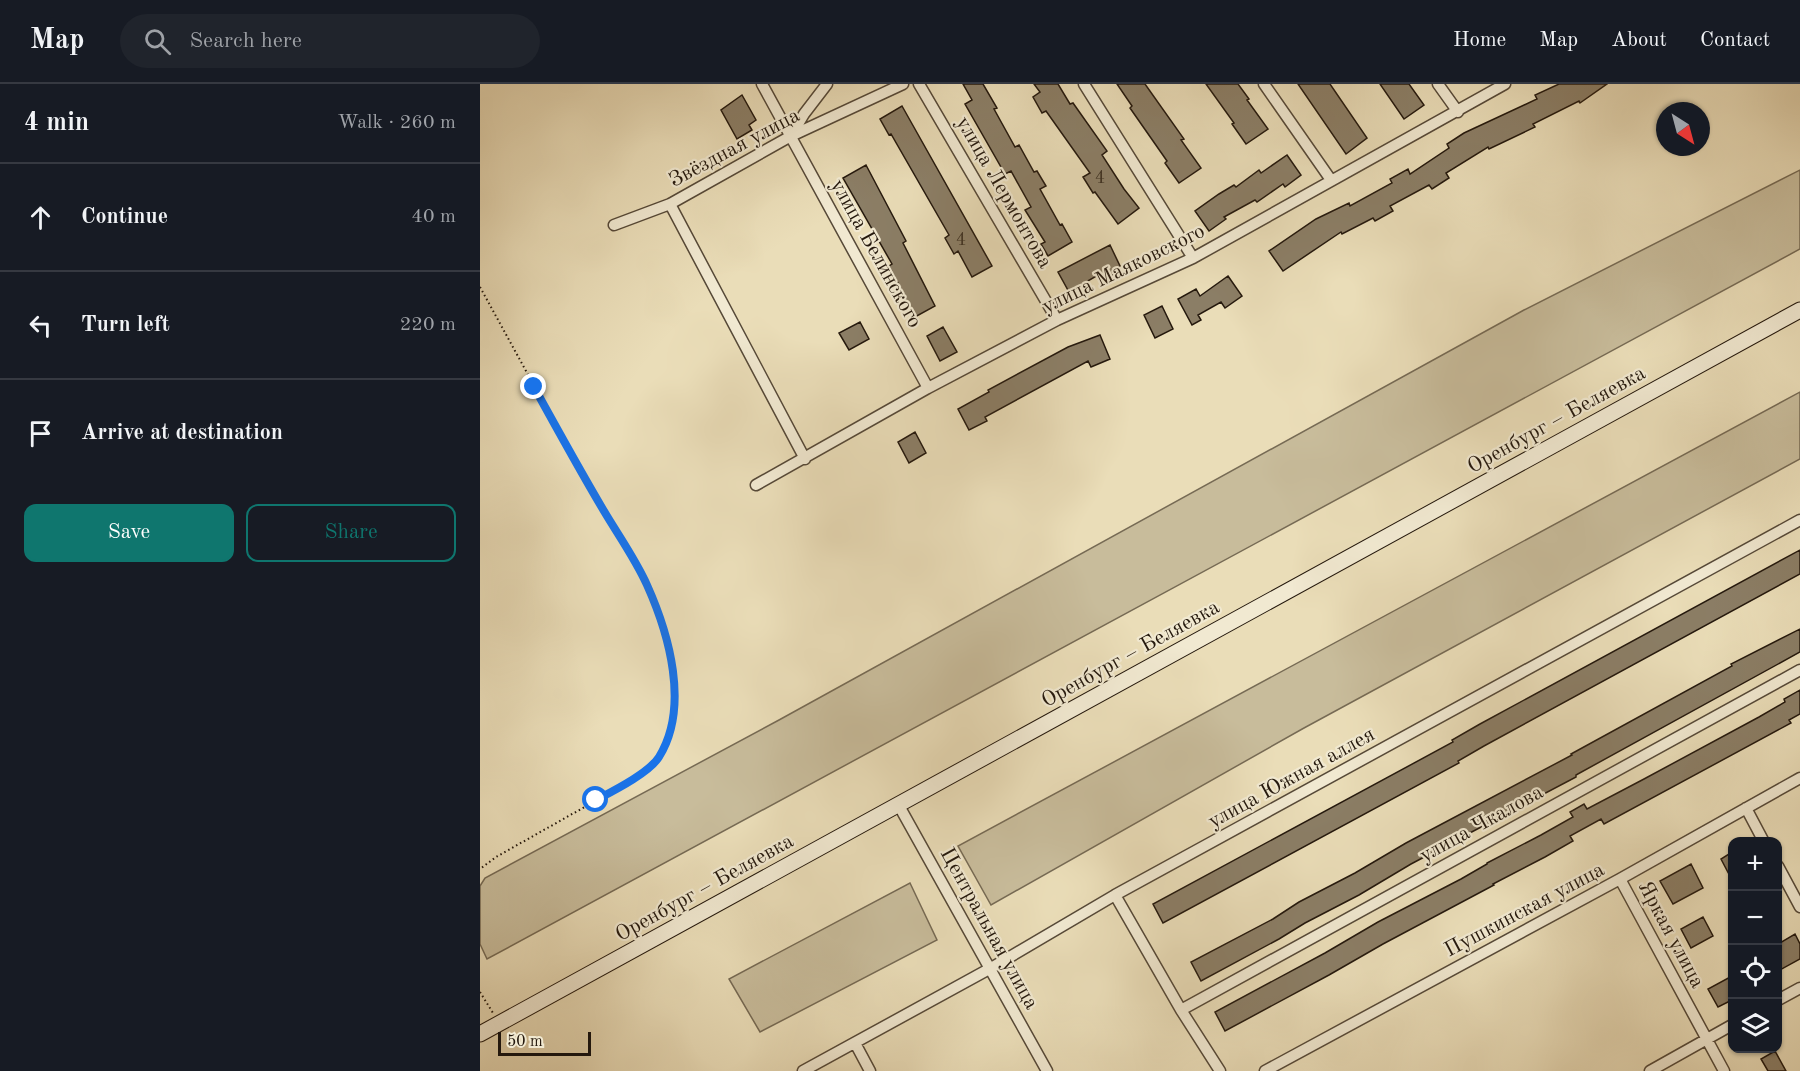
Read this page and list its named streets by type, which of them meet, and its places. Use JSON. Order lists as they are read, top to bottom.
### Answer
{
  "streets": {
    "main road": ["Оренбург – Беляевка"],
    "street": [
      "Звёздная улица",
      "улица Лермонтова",
      "улица Белинского",
      "улица Маяковского",
      "улица Южная аллея",
      "улица Чкалова",
      "Пушкинская улица",
      "Центральная улица",
      "Яркая улица"
    ]
  },
  "crossings": [
    ["Звёздная улица", "улица Белинского"],
    ["улица Лермонтова", "улица Маяковского"],
    ["улица Белинского", "улица Маяковского"],
    ["Оренбург – Беляевка", "Центральная улица"],
    ["улица Южная аллея", "Центральная улица"],
    ["Пушкинская улица", "Яркая улица"]
  ],
  "house_numbers": ["4", "4"],
  "scale_bar": "50 m",
  "north": "bottom right",
  "page": {
    "header": "Map",
    "search": "Search here",
    "nav": [
      "Home",
      "Map",
      "About",
      "Contact"
    ],
    "heading": ["4 min", "Walk · 260 m"],
    "list": [
      ["Continue", "40 m"],
      ["Turn left", "220 m"],
      "Arrive at destination"
    ],
    "buttons": ["Save", "Share"],
    "map_buttons": ["+", "−"],
    "scale": "50 m"
  }
}
